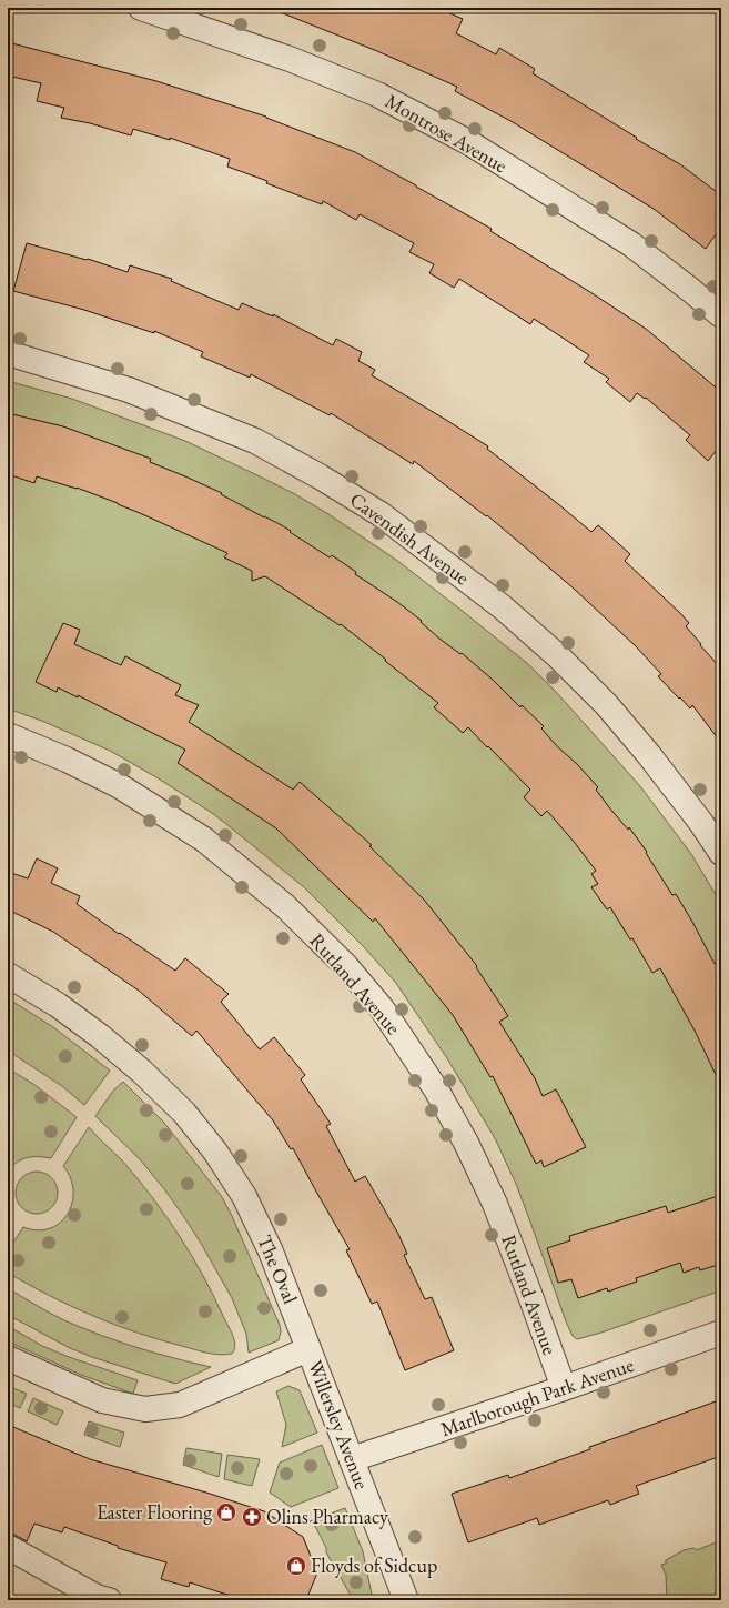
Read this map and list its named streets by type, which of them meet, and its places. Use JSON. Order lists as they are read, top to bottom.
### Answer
{
  "streets": {
    "street": [
      "Montrose Avenue",
      "Cavendish Avenue",
      "Rutland Avenue",
      "The Oval",
      "Marlborough Park Avenue",
      "Willersley Avenue"
    ]
  },
  "crossings": [
    ["Rutland Avenue", "Marlborough Park Avenue"],
    ["The Oval", "Willersley Avenue"],
    ["Marlborough Park Avenue", "Willersley Avenue"]
  ],
  "places": {
    "shop": ["Easter Flooring", "Floyds of Sidcup"],
    "pharmacy": ["Olins Pharmacy"]
  }
}
